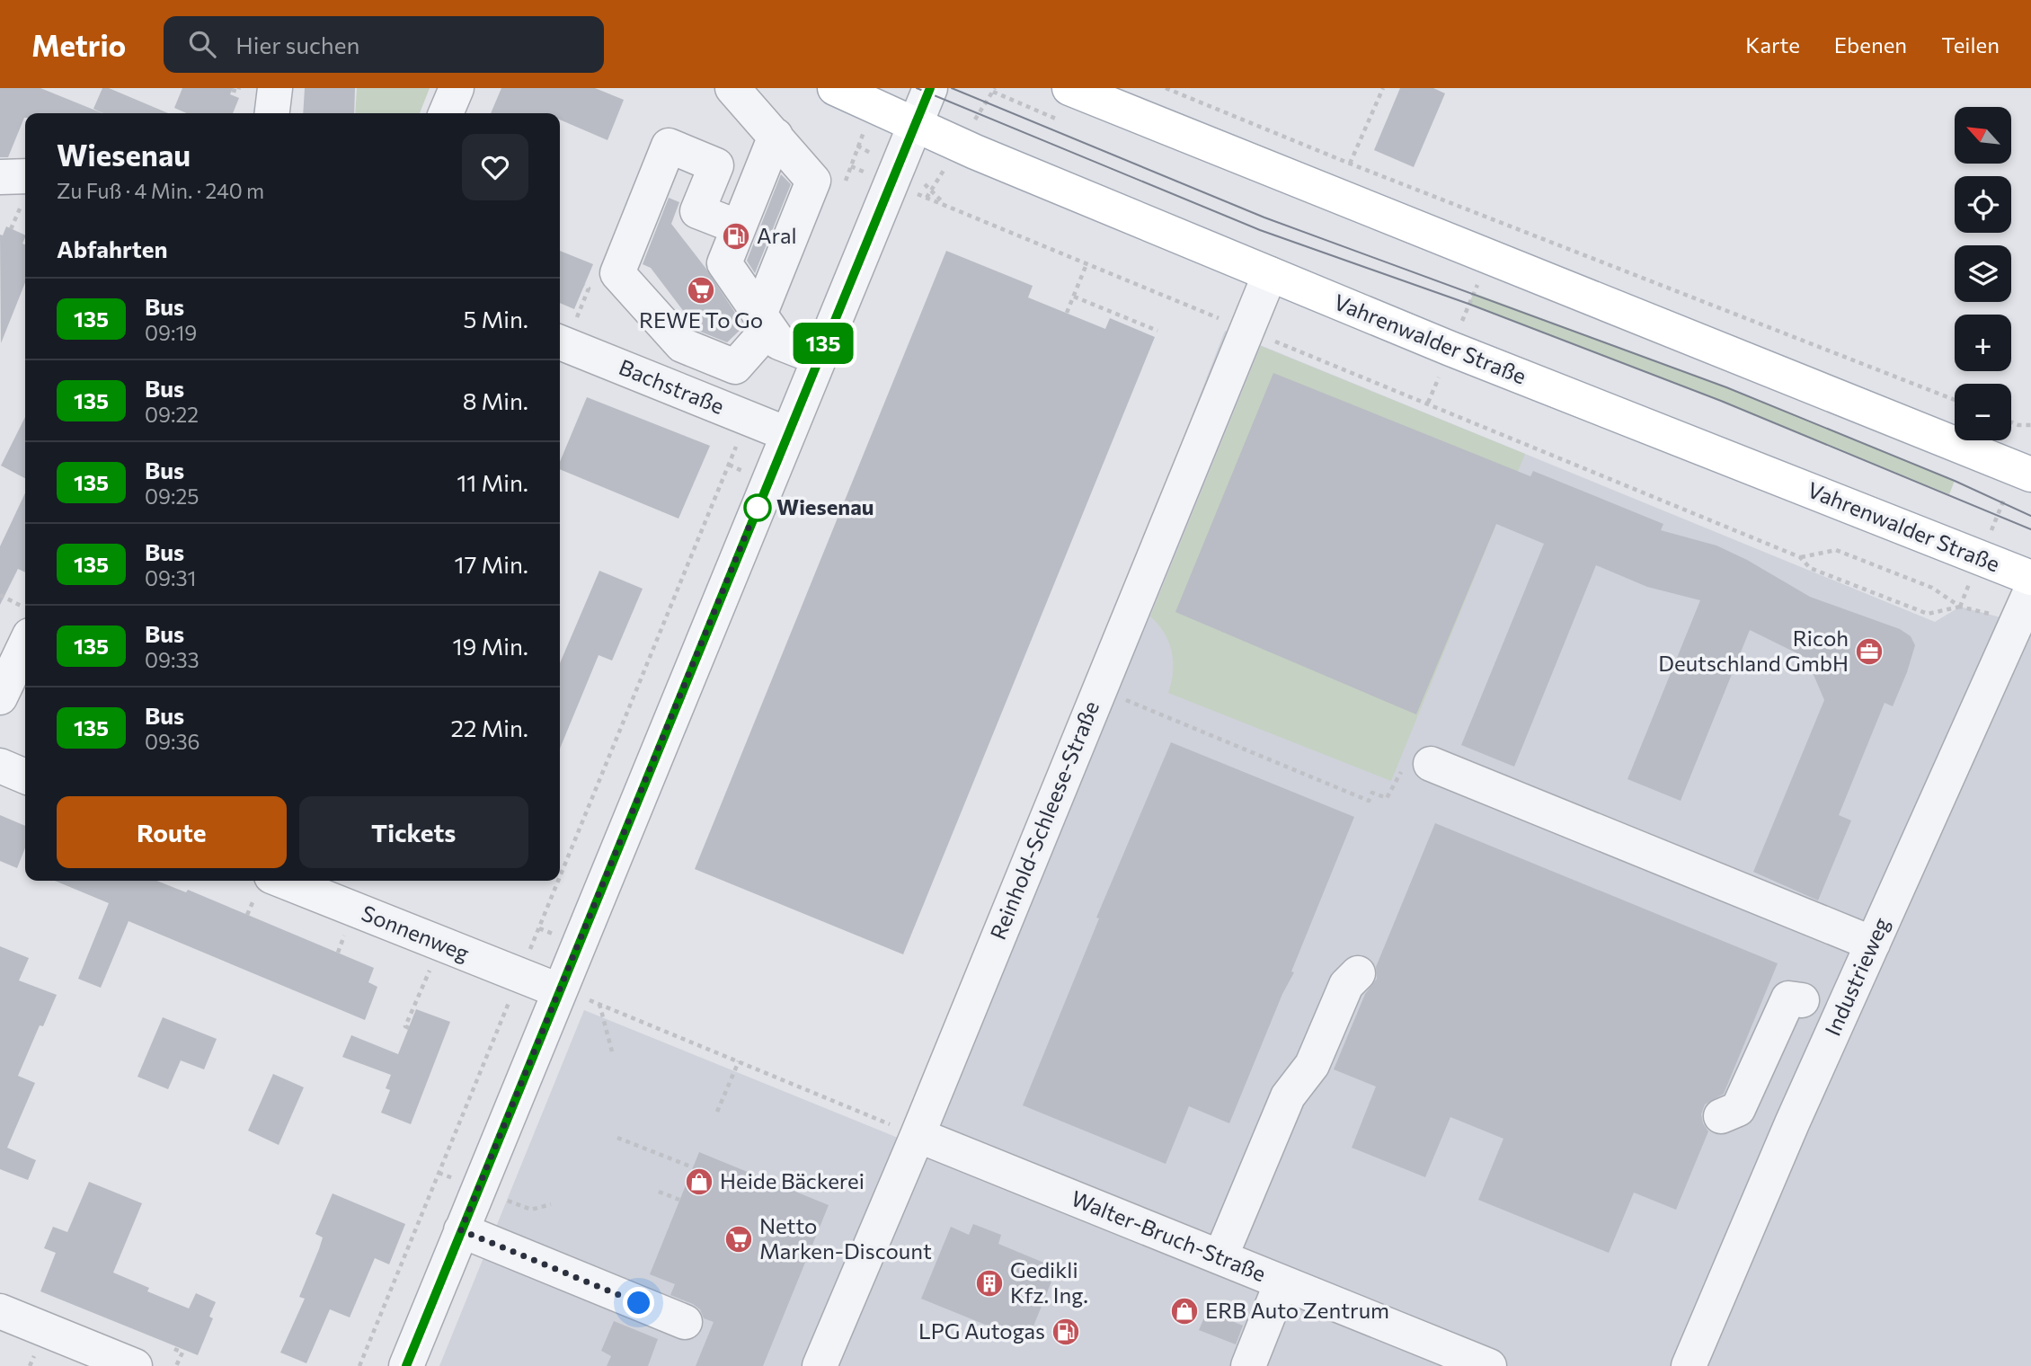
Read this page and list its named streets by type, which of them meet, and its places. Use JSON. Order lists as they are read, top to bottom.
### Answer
{
  "streets": {
    "main road": ["Vahrenwalder Straße"],
    "street": [
      "Bachstraße",
      "Reinhold-Schleese-Straße",
      "Sonnenweg",
      "Industrieweg",
      "Walter-Bruch-Straße"
    ]
  },
  "crossings": [
    ["Vahrenwalder Straße", "Reinhold-Schleese-Straße"],
    ["Reinhold-Schleese-Straße", "Walter-Bruch-Straße"]
  ],
  "places": {
    "fuel station": ["Aral", "LPG Autogas"],
    "supermarket": ["REWE To Go", "Netto Marken-Discount"],
    "other": ["Wiesenau"],
    "office": ["Ricoh Deutschland GmbH"],
    "shop": ["Heide Bäckerei", "ERB Auto Zentrum"],
    "building": ["Gedikli Kfz. Ing."]
  },
  "lines": ["bus line 135"],
  "north": "top left",
  "page": {
    "header": "Metrio",
    "search": "Hier suchen",
    "nav": ["Karte", "Ebenen", "Teilen"],
    "on_map": "135",
    "map_buttons": ["+", "−"],
    "heading": [
      ["Wiesenau", "Zu Fuß · 4 Min. · 240 m"],
      "Abfahrten"
    ],
    "list": [
      {
        "mark": "135",
        "name": "Bus",
        "note": "09:19",
        "value": "5 Min."
      },
      {
        "mark": "135",
        "name": "Bus",
        "note": "09:22",
        "value": "8 Min."
      },
      {
        "mark": "135",
        "name": "Bus",
        "note": "09:25",
        "value": "11 Min."
      },
      {
        "mark": "135",
        "name": "Bus",
        "note": "09:31",
        "value": "17 Min."
      },
      {
        "mark": "135",
        "name": "Bus",
        "note": "09:33",
        "value": "19 Min."
      },
      {
        "mark": "135",
        "name": "Bus",
        "note": "09:36",
        "value": "22 Min."
      }
    ],
    "buttons": ["Route", "Tickets"]
  }
}
